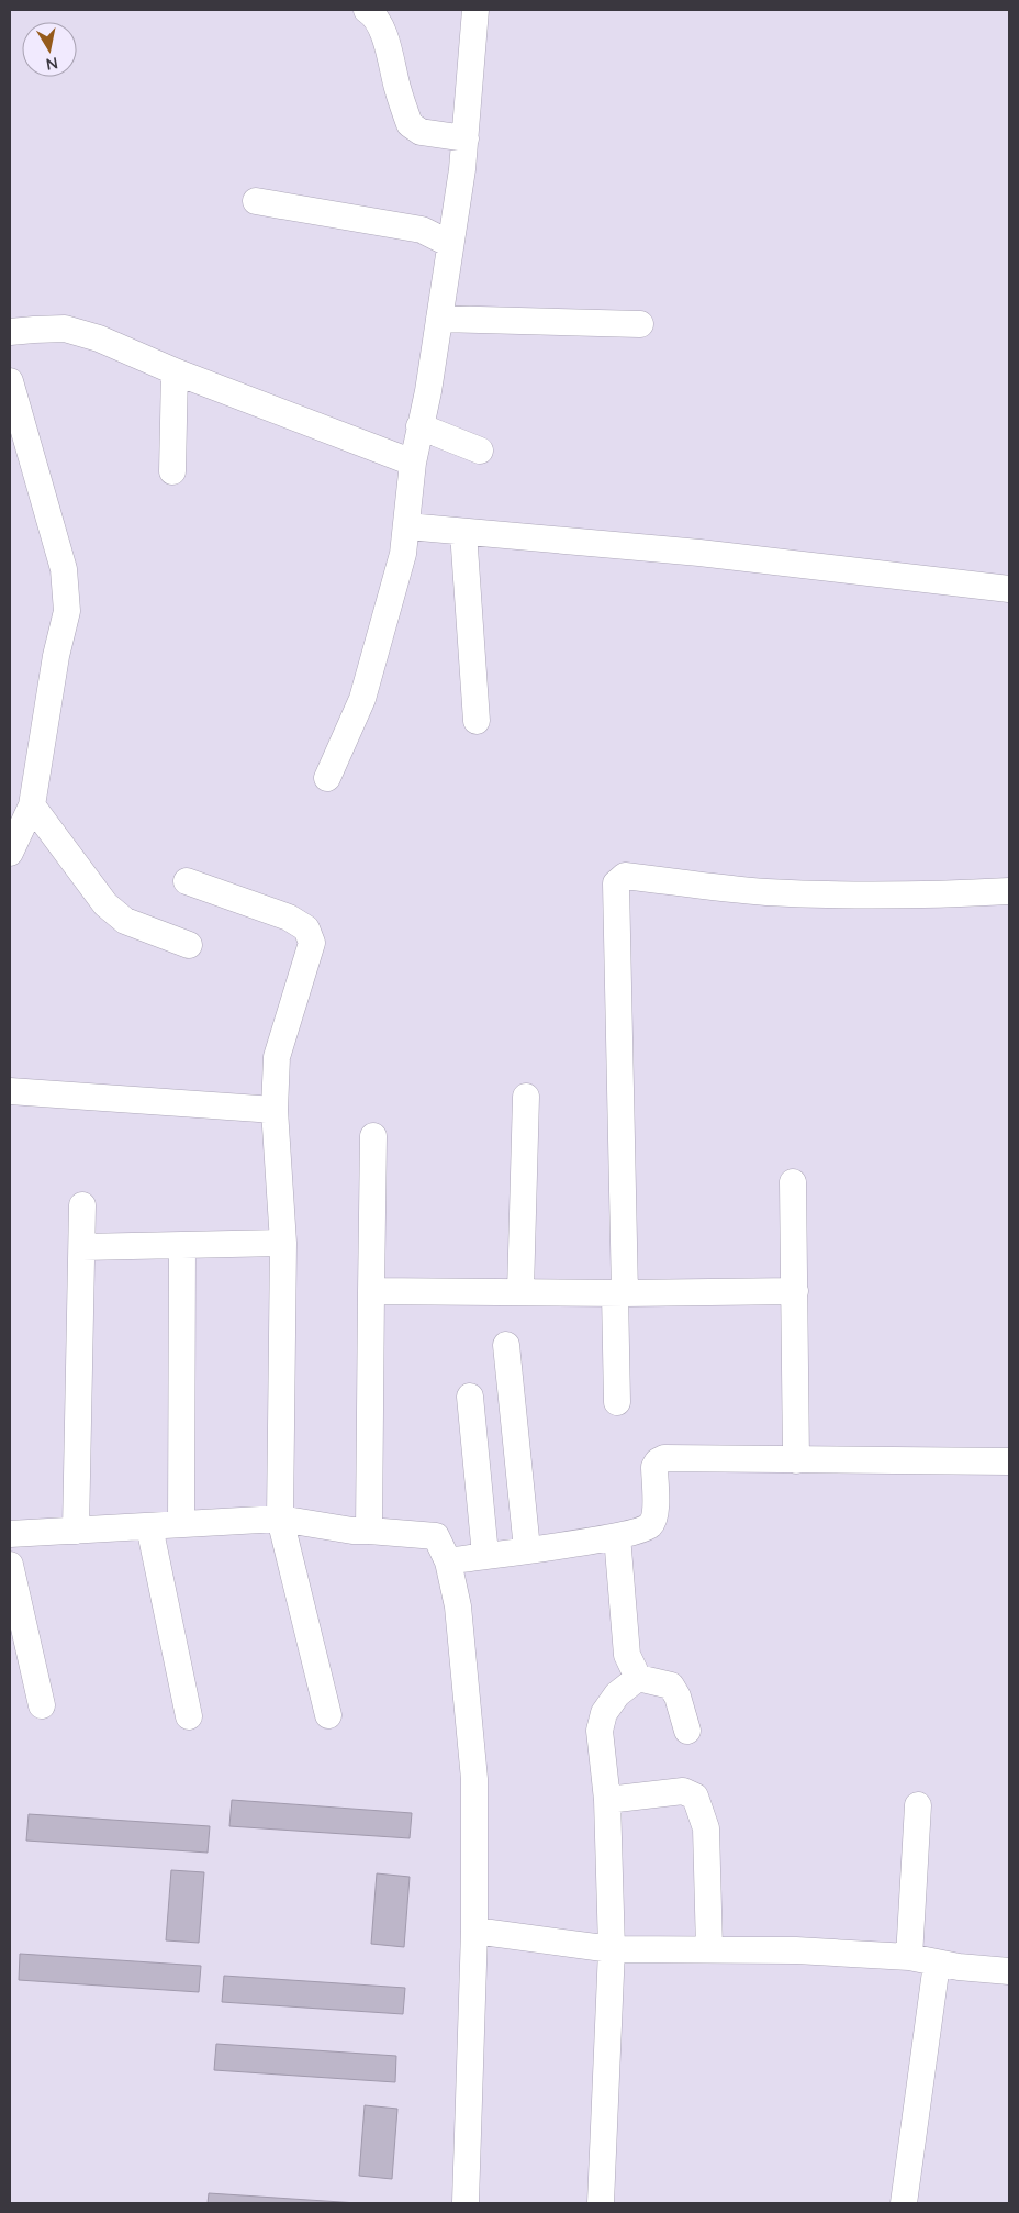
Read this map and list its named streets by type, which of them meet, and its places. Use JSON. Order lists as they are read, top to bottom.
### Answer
{
  "north": "bottom"
}
